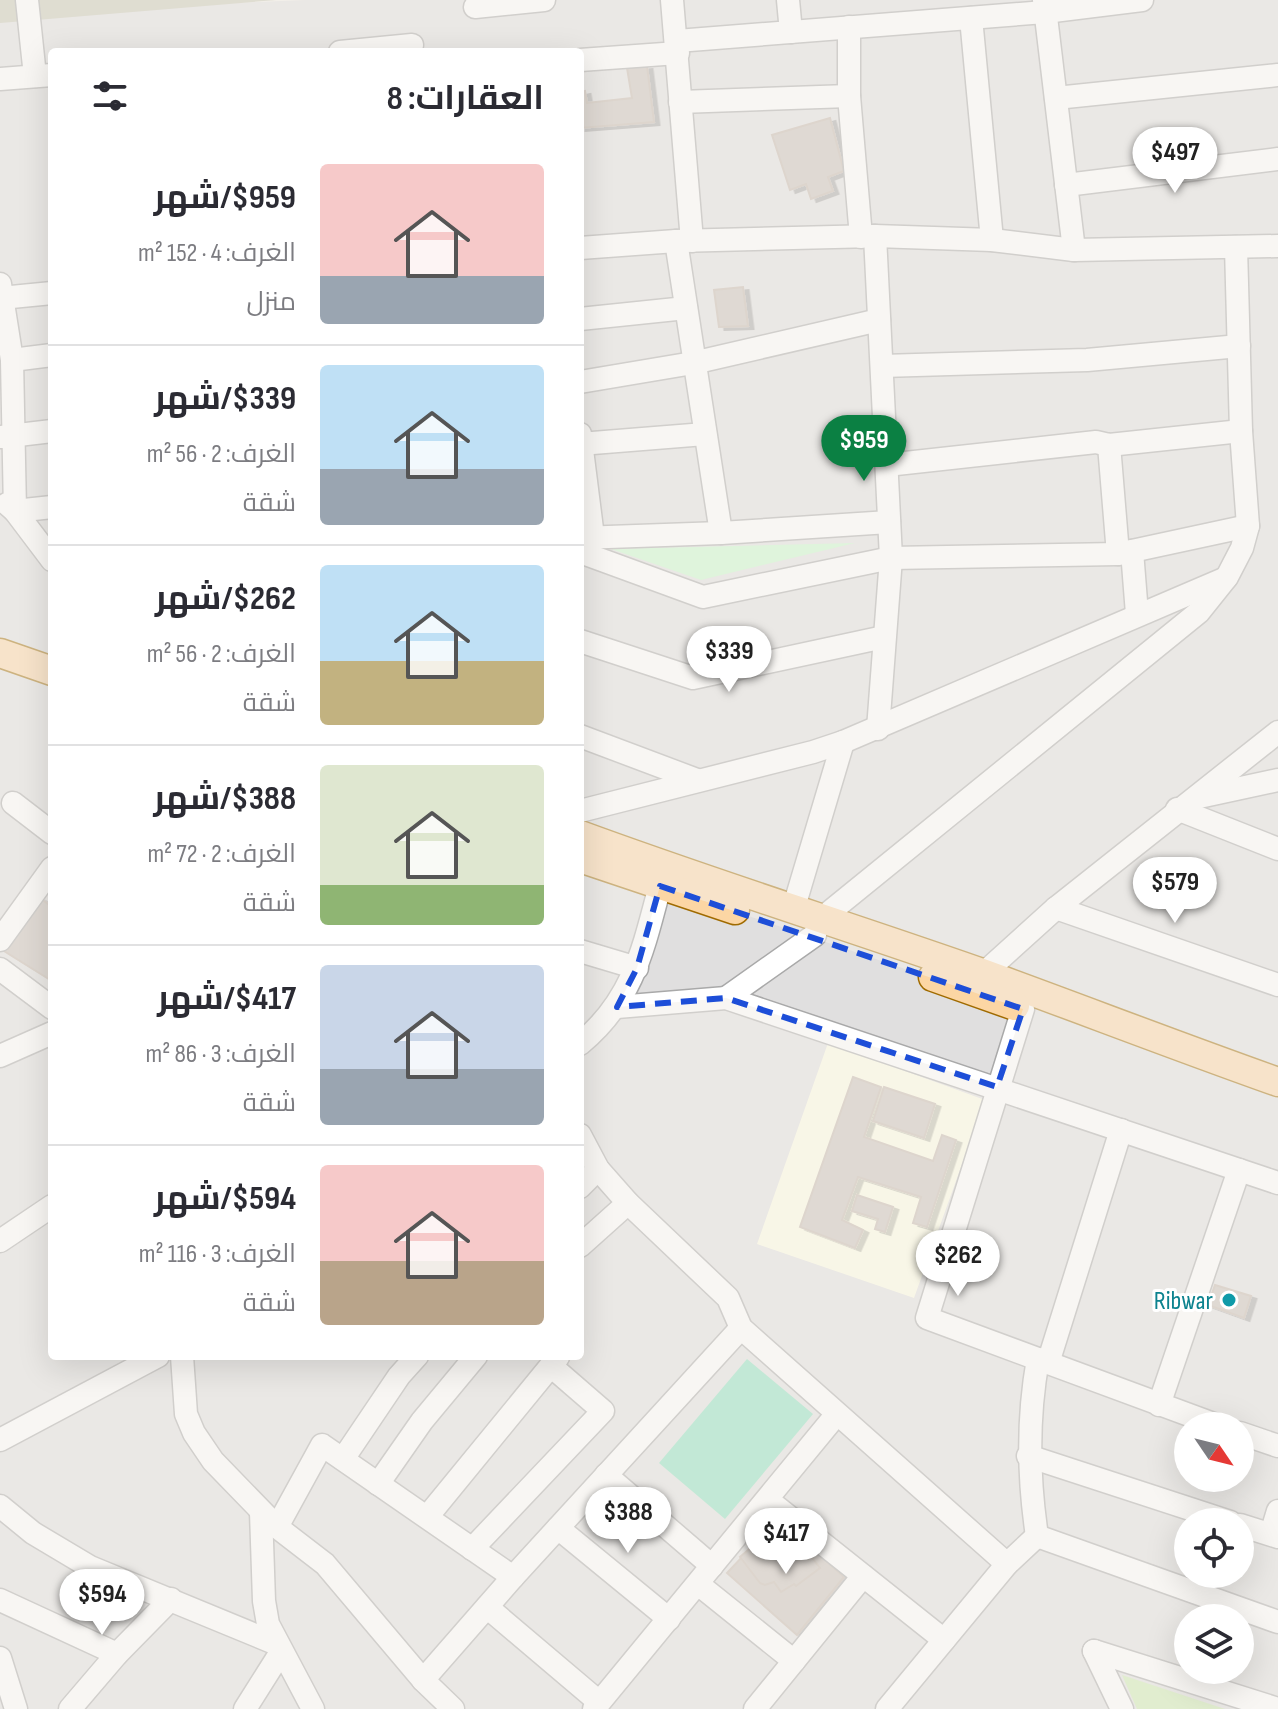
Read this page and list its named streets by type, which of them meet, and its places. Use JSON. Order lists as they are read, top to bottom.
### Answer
{
  "places": ["Ribwar"],
  "north": "bottom right",
  "page": {
    "heading": "العقارات: 8",
    "price": [
      "$497",
      "$959",
      "$339",
      "$579",
      "$262",
      "$388",
      "$417",
      "$594"
    ],
    "list": [
      {
        "name": "$959/شهر",
        "note": "الغرف: 4 · 152 m² · منزل"
      },
      {
        "name": "$339/شهر",
        "note": "الغرف: 2 · 56 m² · شقة"
      },
      {
        "name": "$262/شهر",
        "note": "الغرف: 2 · 56 m² · شقة"
      },
      {
        "name": "$388/شهر",
        "note": "الغرف: 2 · 72 m² · شقة"
      },
      {
        "name": "$417/شهر",
        "note": "الغرف: 3 · 86 m² · شقة"
      },
      {
        "name": "$594/شهر",
        "note": "الغرف: 3 · 116 m² · شقة"
      }
    ]
  }
}
